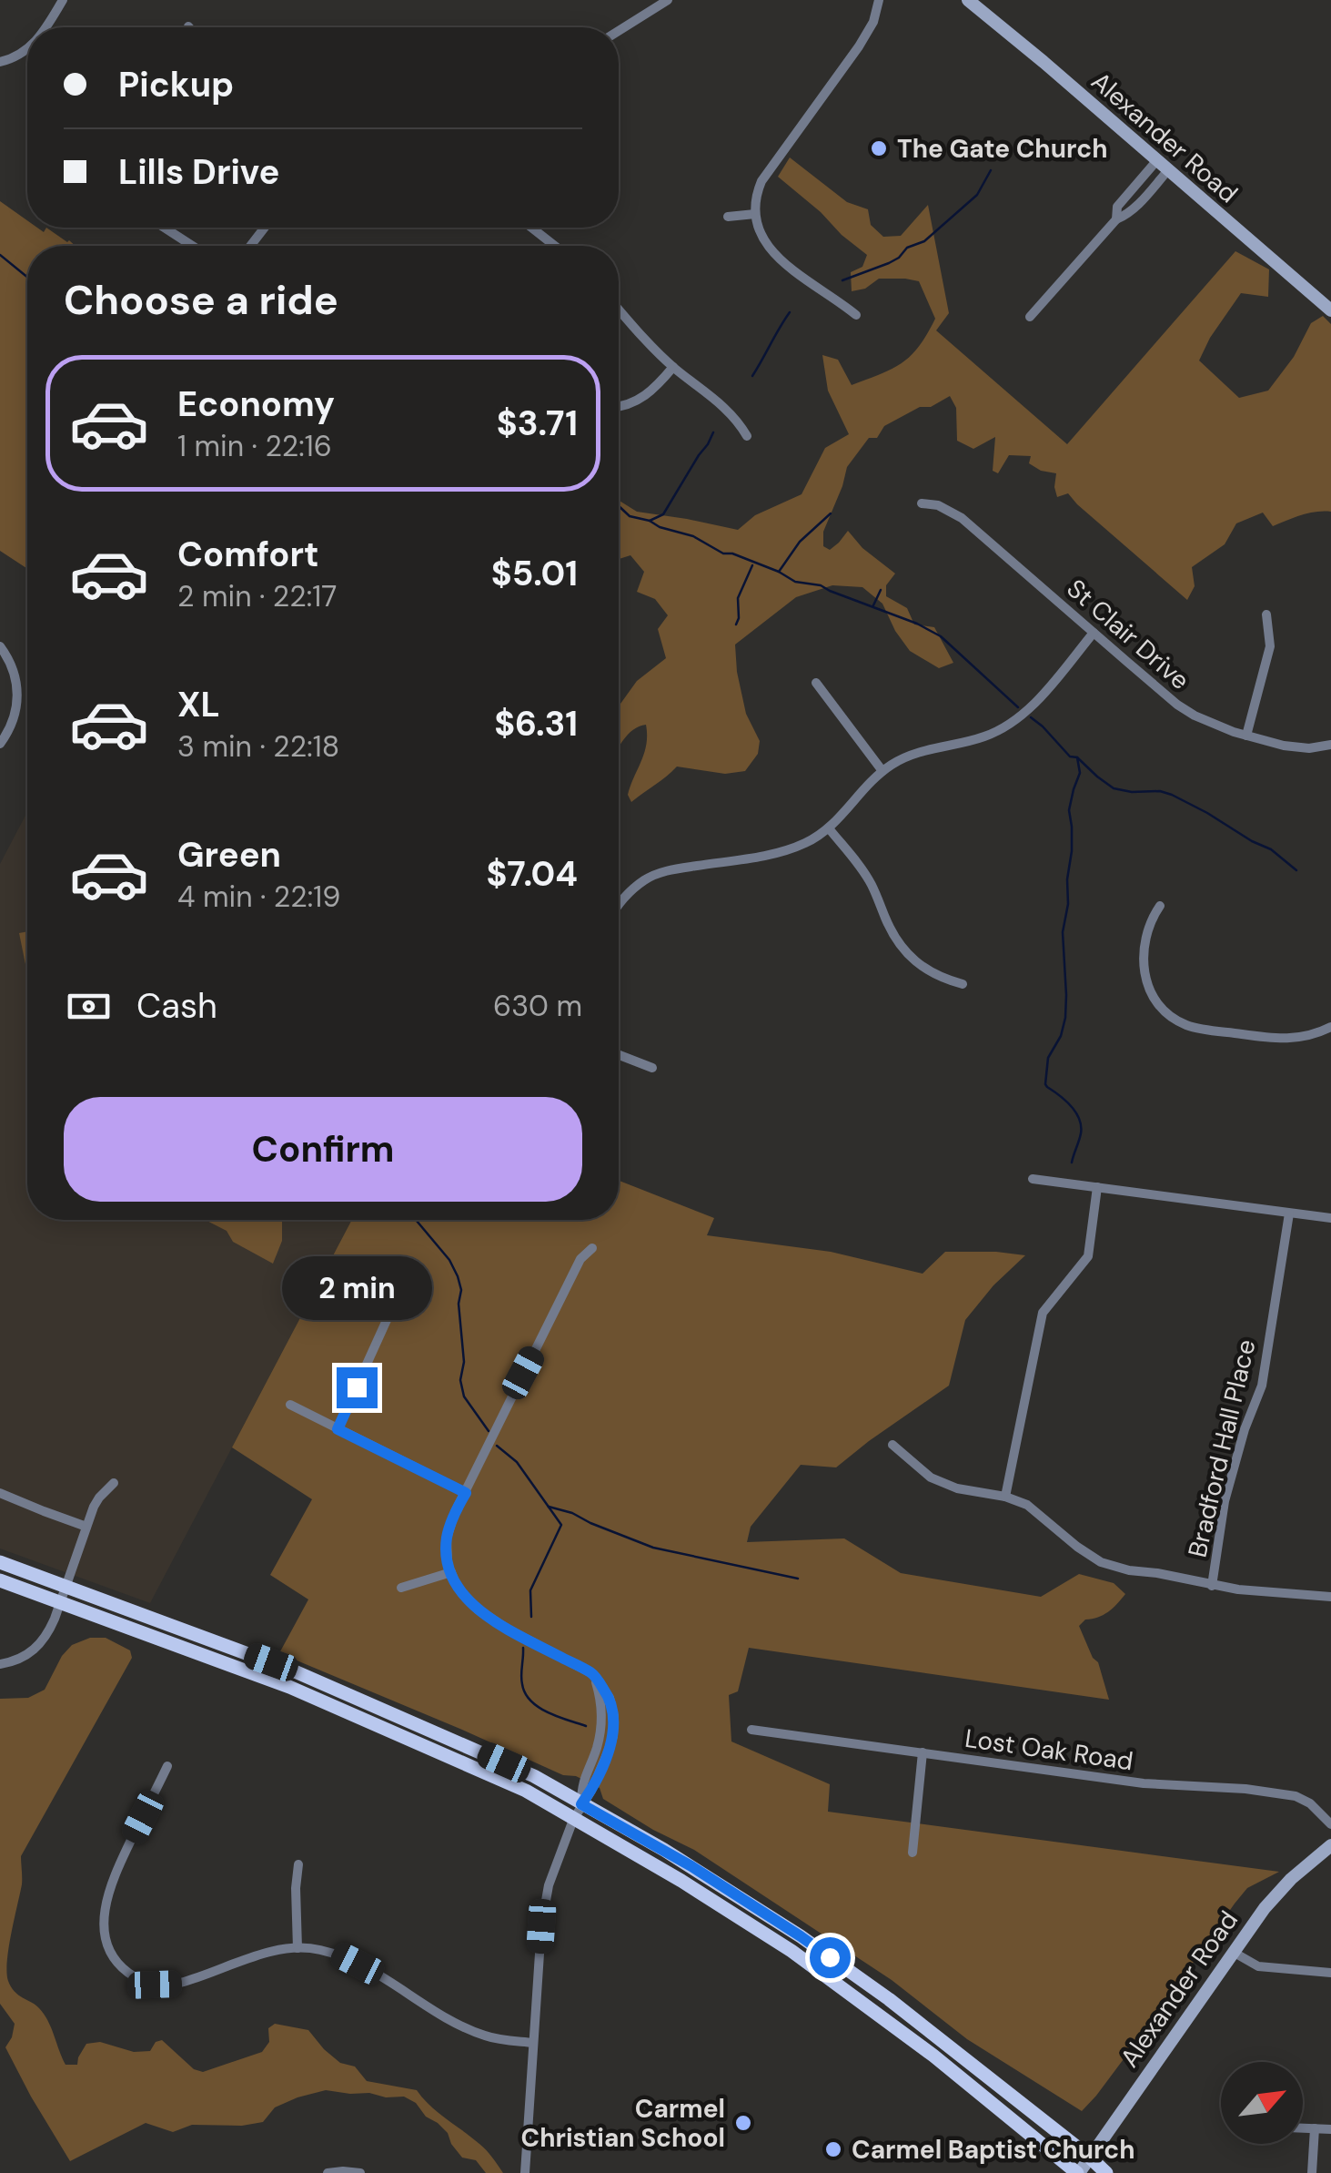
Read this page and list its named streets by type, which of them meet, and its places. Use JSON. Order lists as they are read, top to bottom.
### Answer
{
  "streets": {
    "street": [
      "Alexander Road",
      "St Clair Drive",
      "Bradford Hall Place",
      "Lost Oak Road"
    ]
  },
  "places": ["The Gate Church", "Carmel Christian School", "Carmel Baptist Church"],
  "north": "top right",
  "page": {
    "banner": ["Pickup", "Lills Drive"],
    "heading": "Choose a ride",
    "list": [
      {
        "name": "Economy",
        "note": "1 min · 22:16",
        "value": "$3.71"
      },
      {
        "name": "Comfort",
        "note": "2 min · 22:17",
        "value": "$5.01"
      },
      {
        "name": "XL",
        "note": "3 min · 22:18",
        "value": "$6.31"
      },
      {
        "name": "Green",
        "note": "4 min · 22:19",
        "value": "$7.04"
      }
    ],
    "pay": ["Cash", "630 m"],
    "buttons": "Confirm",
    "bubble": "2 min"
  }
}
